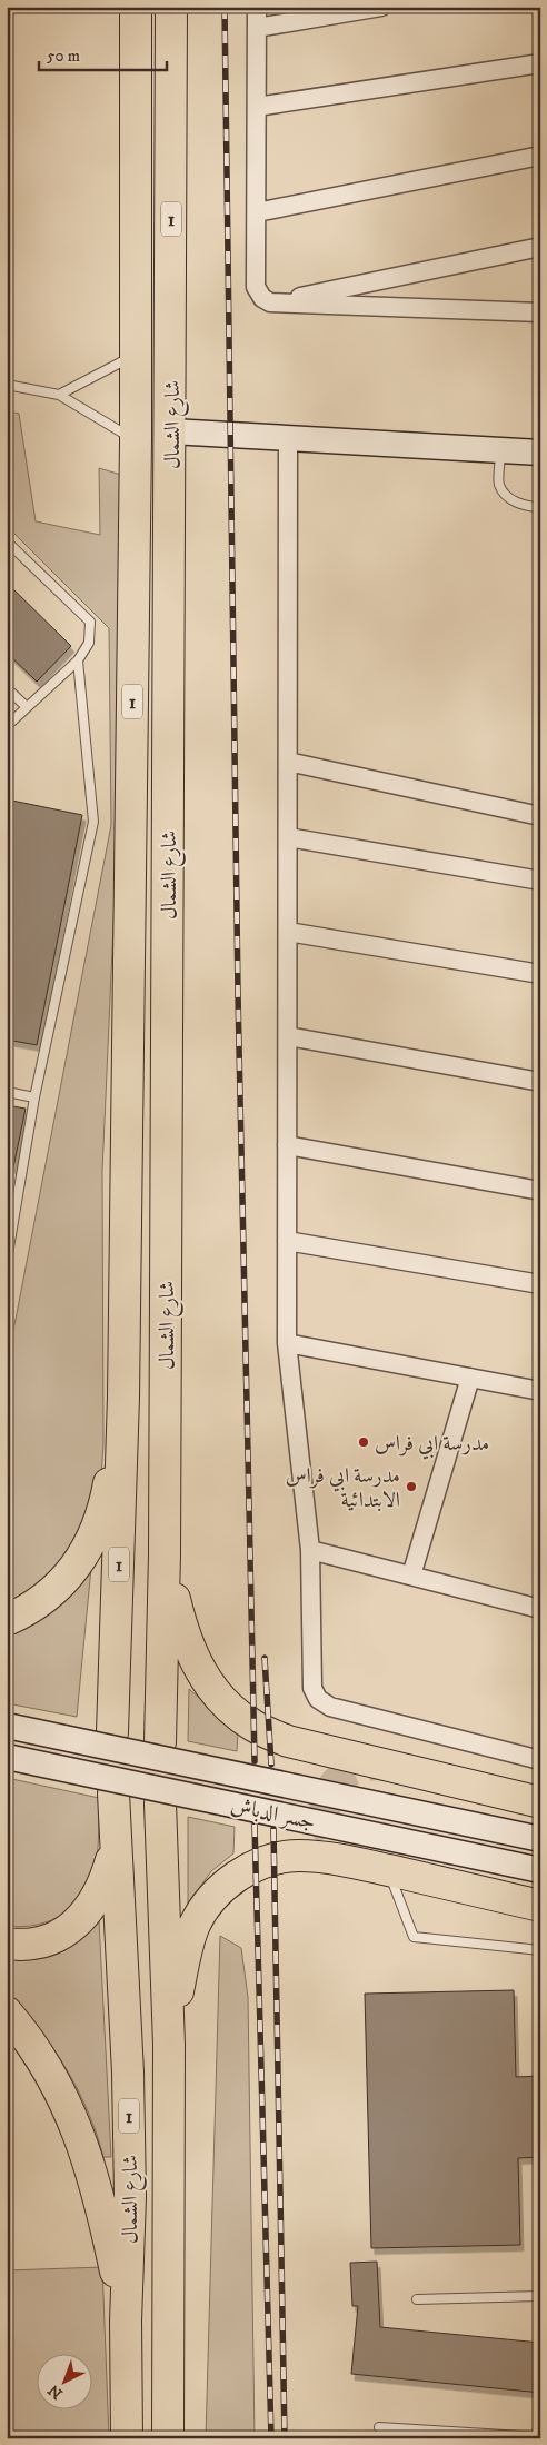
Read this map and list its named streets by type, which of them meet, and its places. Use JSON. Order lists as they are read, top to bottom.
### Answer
{
  "streets": {
    "highway": ["1", "شارع الشمال"],
    "main road": ["جسر الدباش"]
  },
  "places": ["مدرسة ابي فراس", "مدرسة ابي فراس الابتدائية"],
  "scale_bar": "50 m",
  "north": "bottom left"
}
